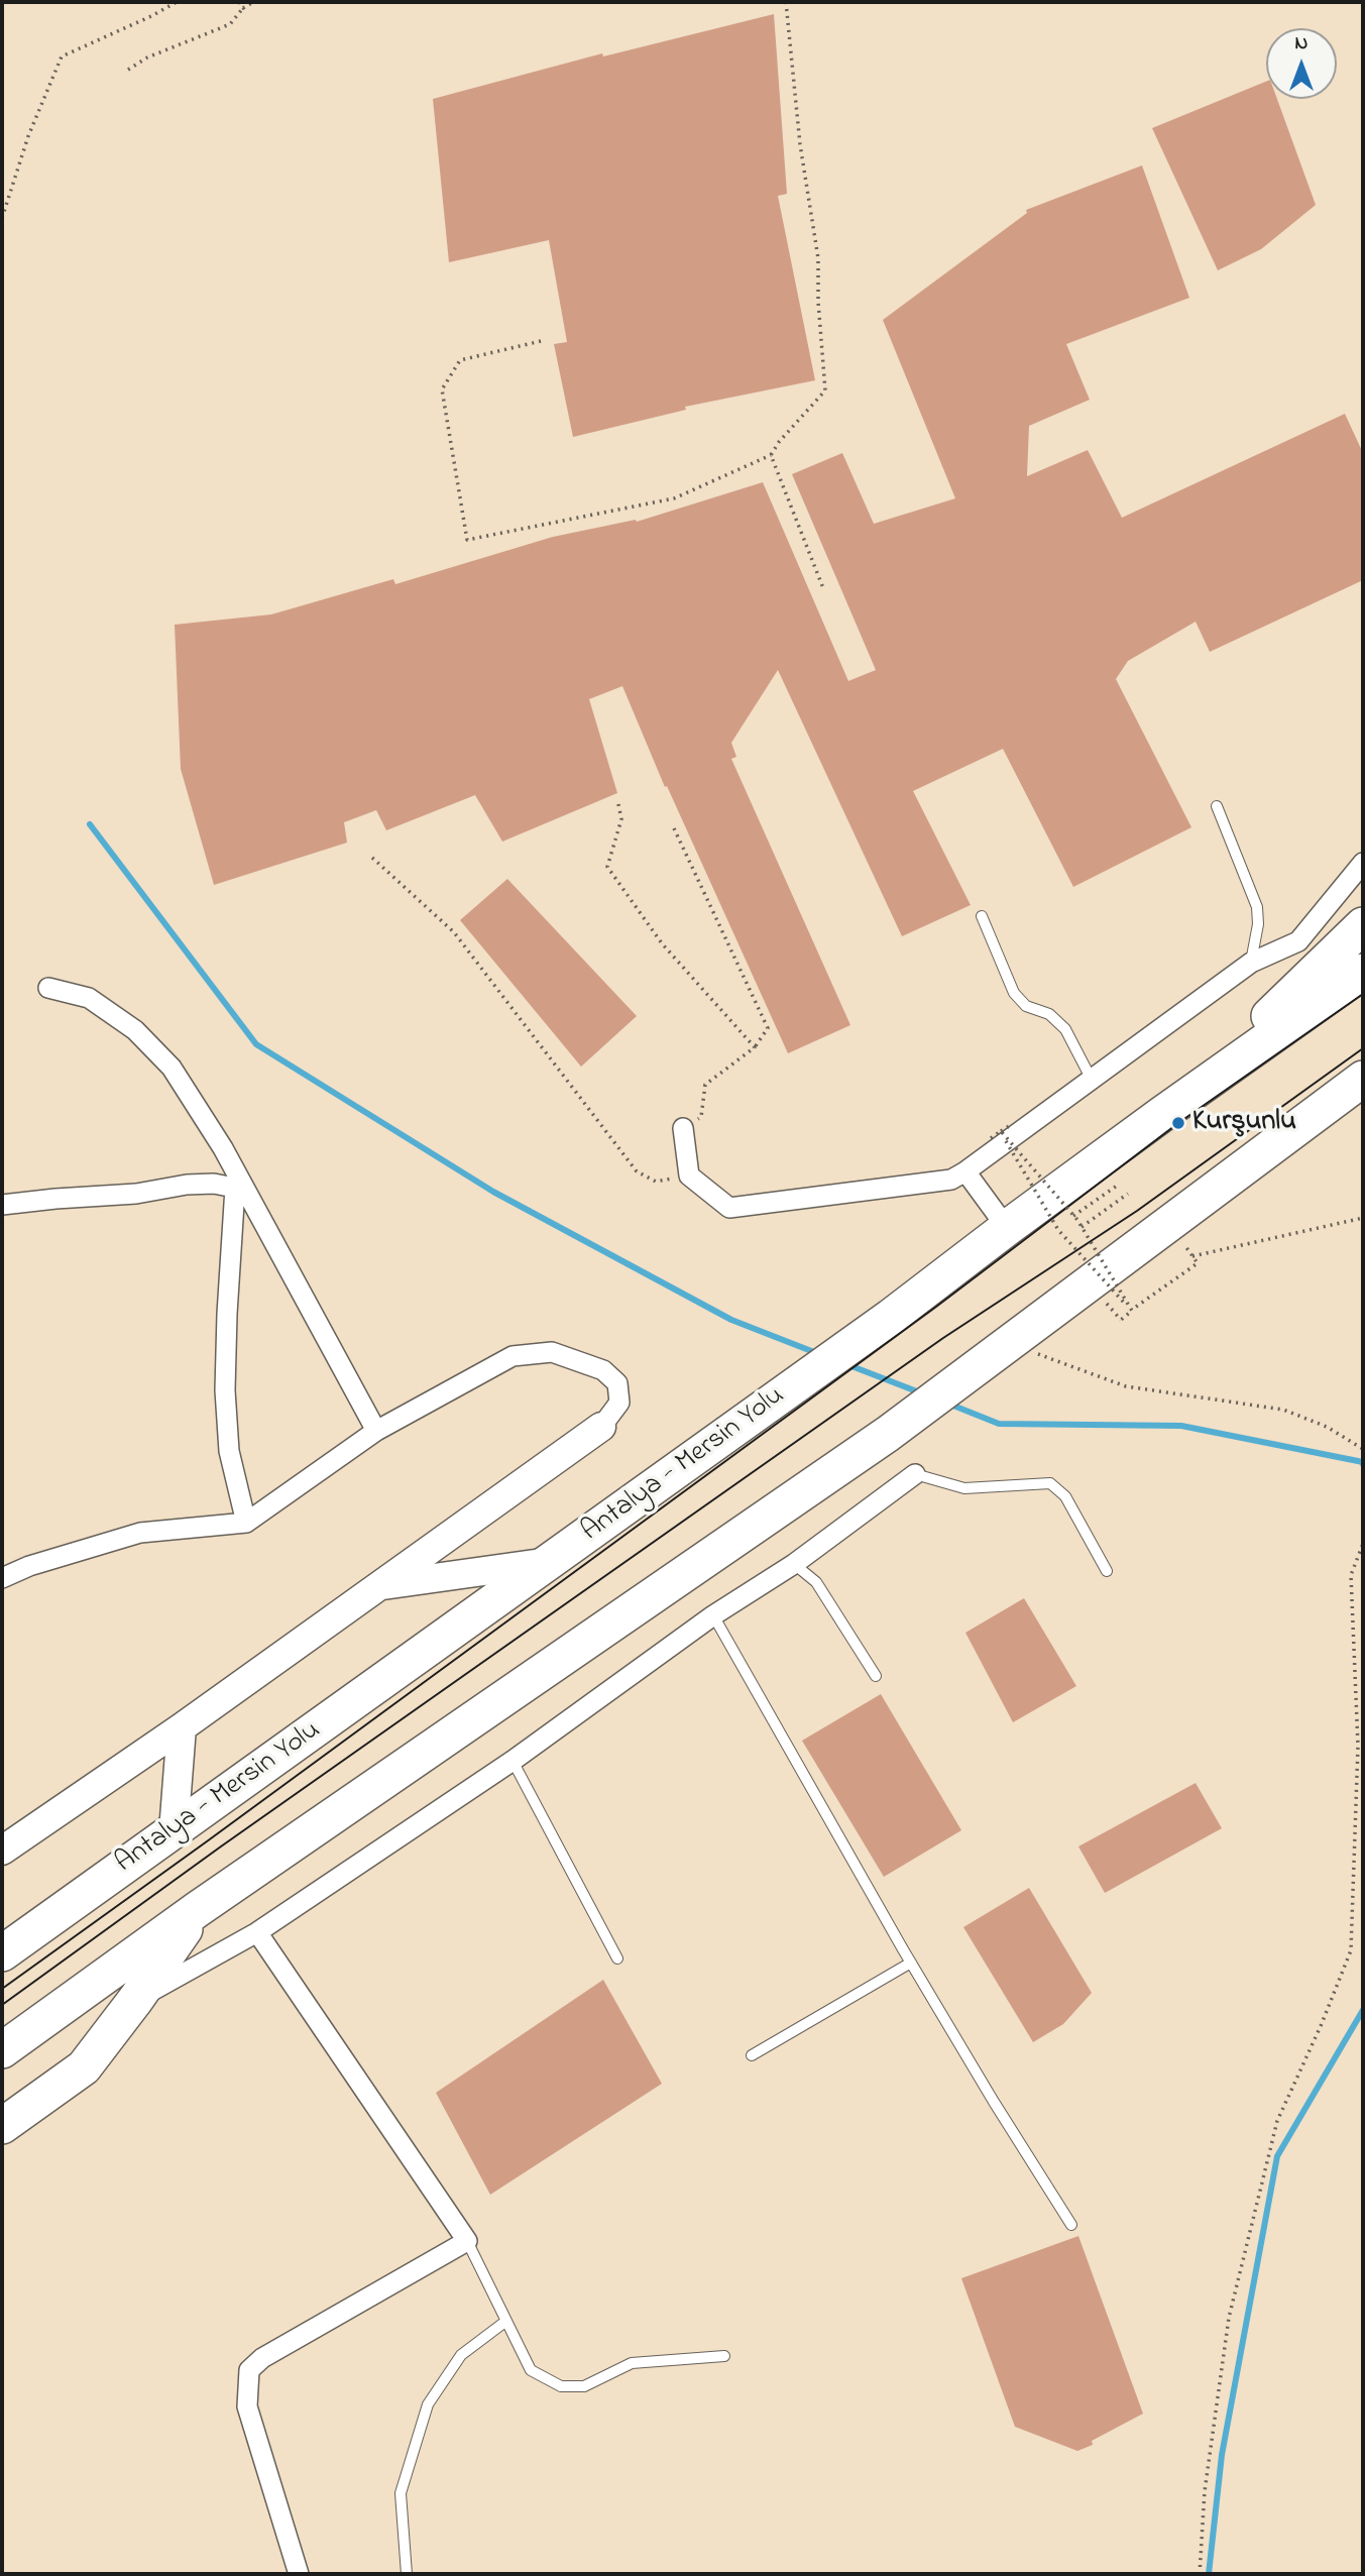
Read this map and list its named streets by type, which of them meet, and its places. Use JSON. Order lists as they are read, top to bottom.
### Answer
{
  "streets": {
    "highway": ["Antalya - Mersin Yolu"]
  },
  "places": ["Kurşunlu"],
  "north": "top"
}
